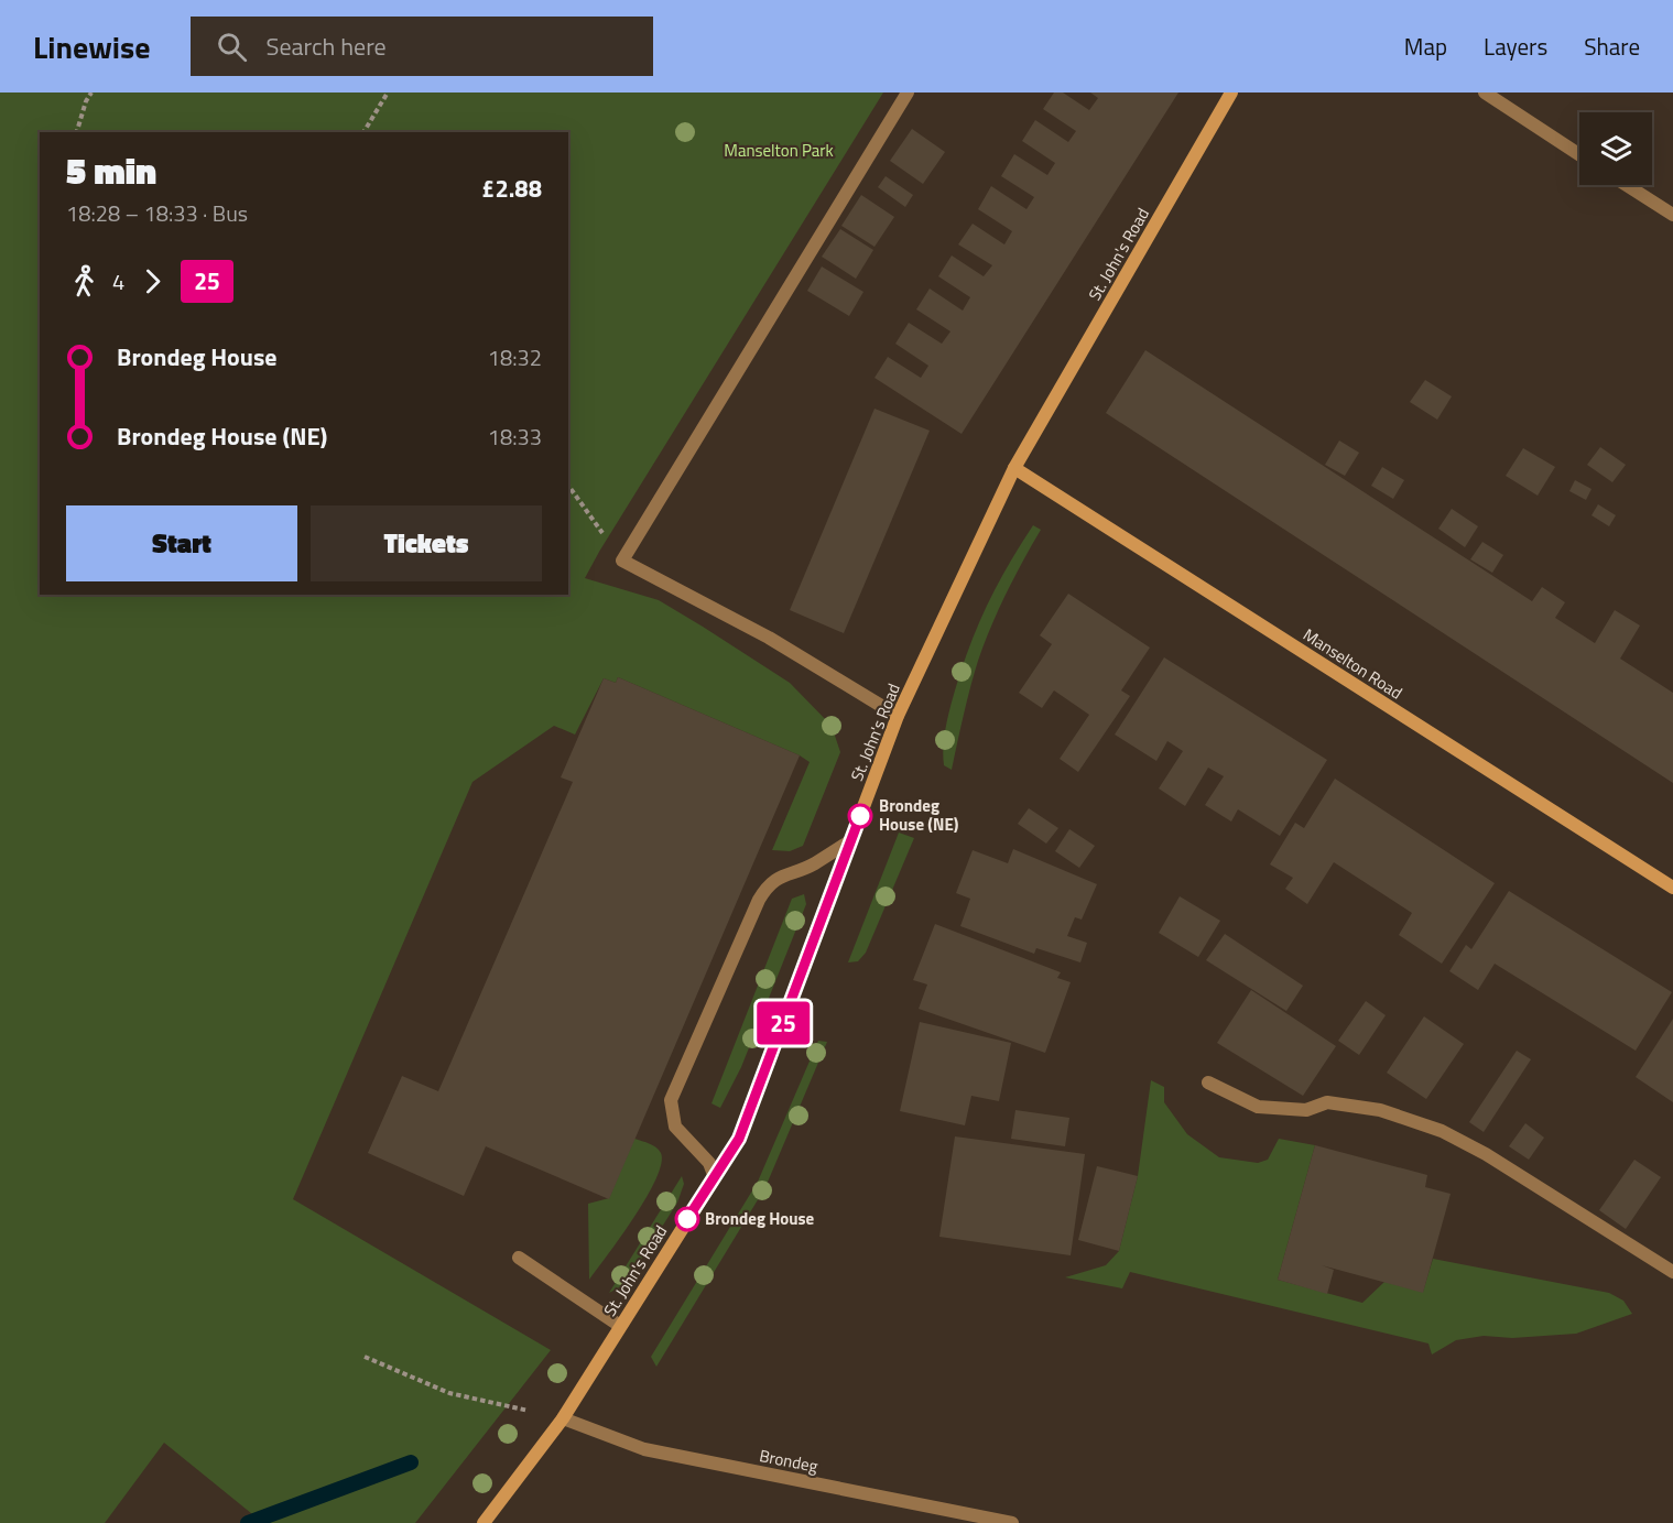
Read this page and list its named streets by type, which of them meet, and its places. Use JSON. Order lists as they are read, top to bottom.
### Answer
{
  "streets": {
    "street": ["St. John's Road", "Manselton Road", "Brondeg"]
  },
  "crossings": [
    ["St. John's Road", "Manselton Road"],
    ["St. John's Road", "Brondeg"]
  ],
  "parks": ["Manselton Park"],
  "places": ["Brondeg House (NE)", "Brondeg House"],
  "lines": ["bus line 25"],
  "page": {
    "header": "Linewise",
    "search": "Search here",
    "nav": ["Map", "Layers", "Share"],
    "on_map": "25",
    "heading": ["5 min", "18:28 – 18:33 · Bus", "£2.88"],
    "legs": ["4", "25"],
    "list": [
      {
        "name": "Brondeg House",
        "value": "18:32"
      },
      {
        "name": "Brondeg House (NE)",
        "value": "18:33"
      }
    ],
    "buttons": ["Start", "Tickets"]
  }
}
